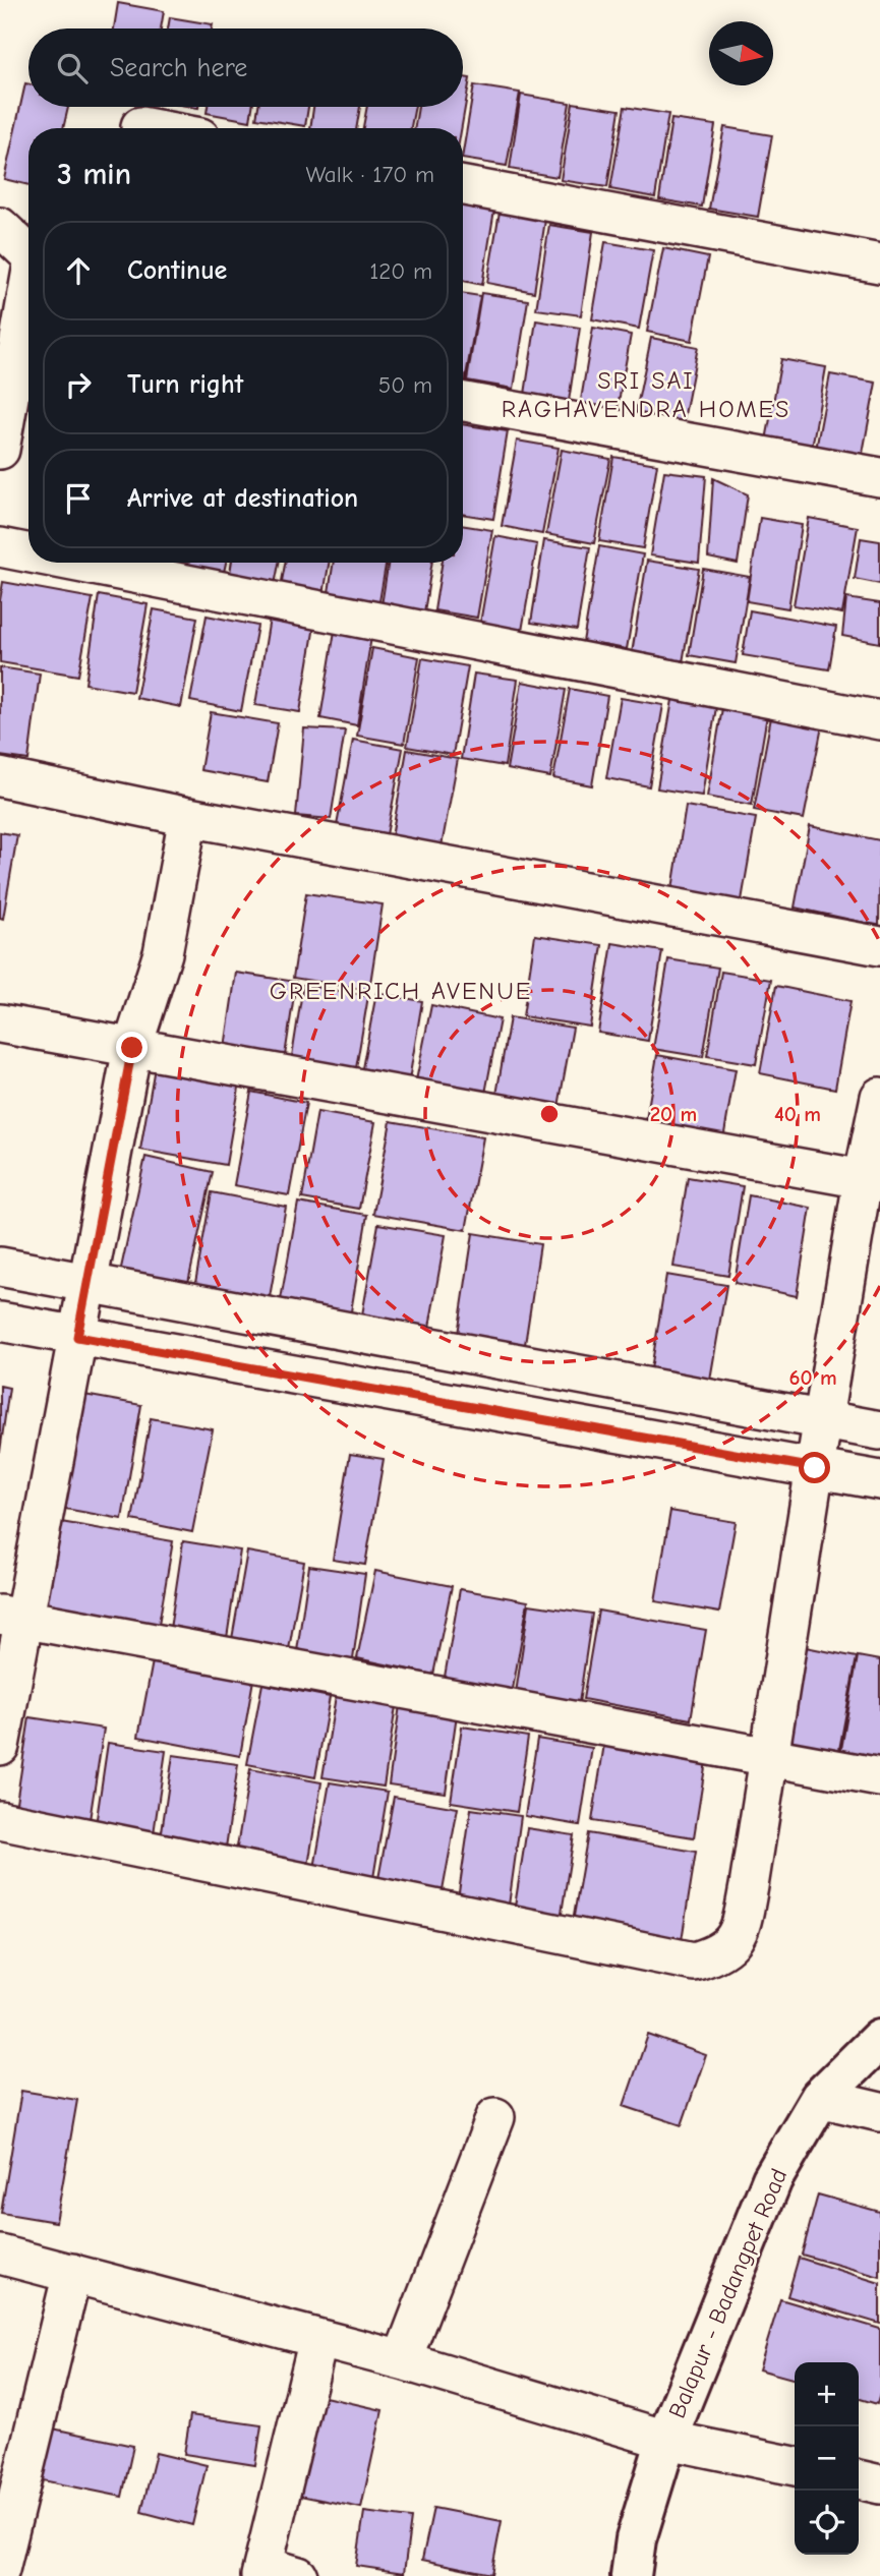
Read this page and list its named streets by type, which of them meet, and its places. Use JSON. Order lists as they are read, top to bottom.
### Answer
{
  "streets": {
    "street": ["Balapur - Badangpet Road"]
  },
  "districts": ["SRI SAI RAGHAVENDRA HOMES", "GREENRICH AVENUE"],
  "north": "right",
  "page": {
    "search": "Search here",
    "heading": ["3 min", "Walk · 170 m"],
    "list": [
      ["Continue", "120 m"],
      ["Turn right", "50 m"],
      "Arrive at destination"
    ],
    "map_buttons": ["+", "−"]
  },
  "rings": ["20 m", "40 m", "60 m"]
}
